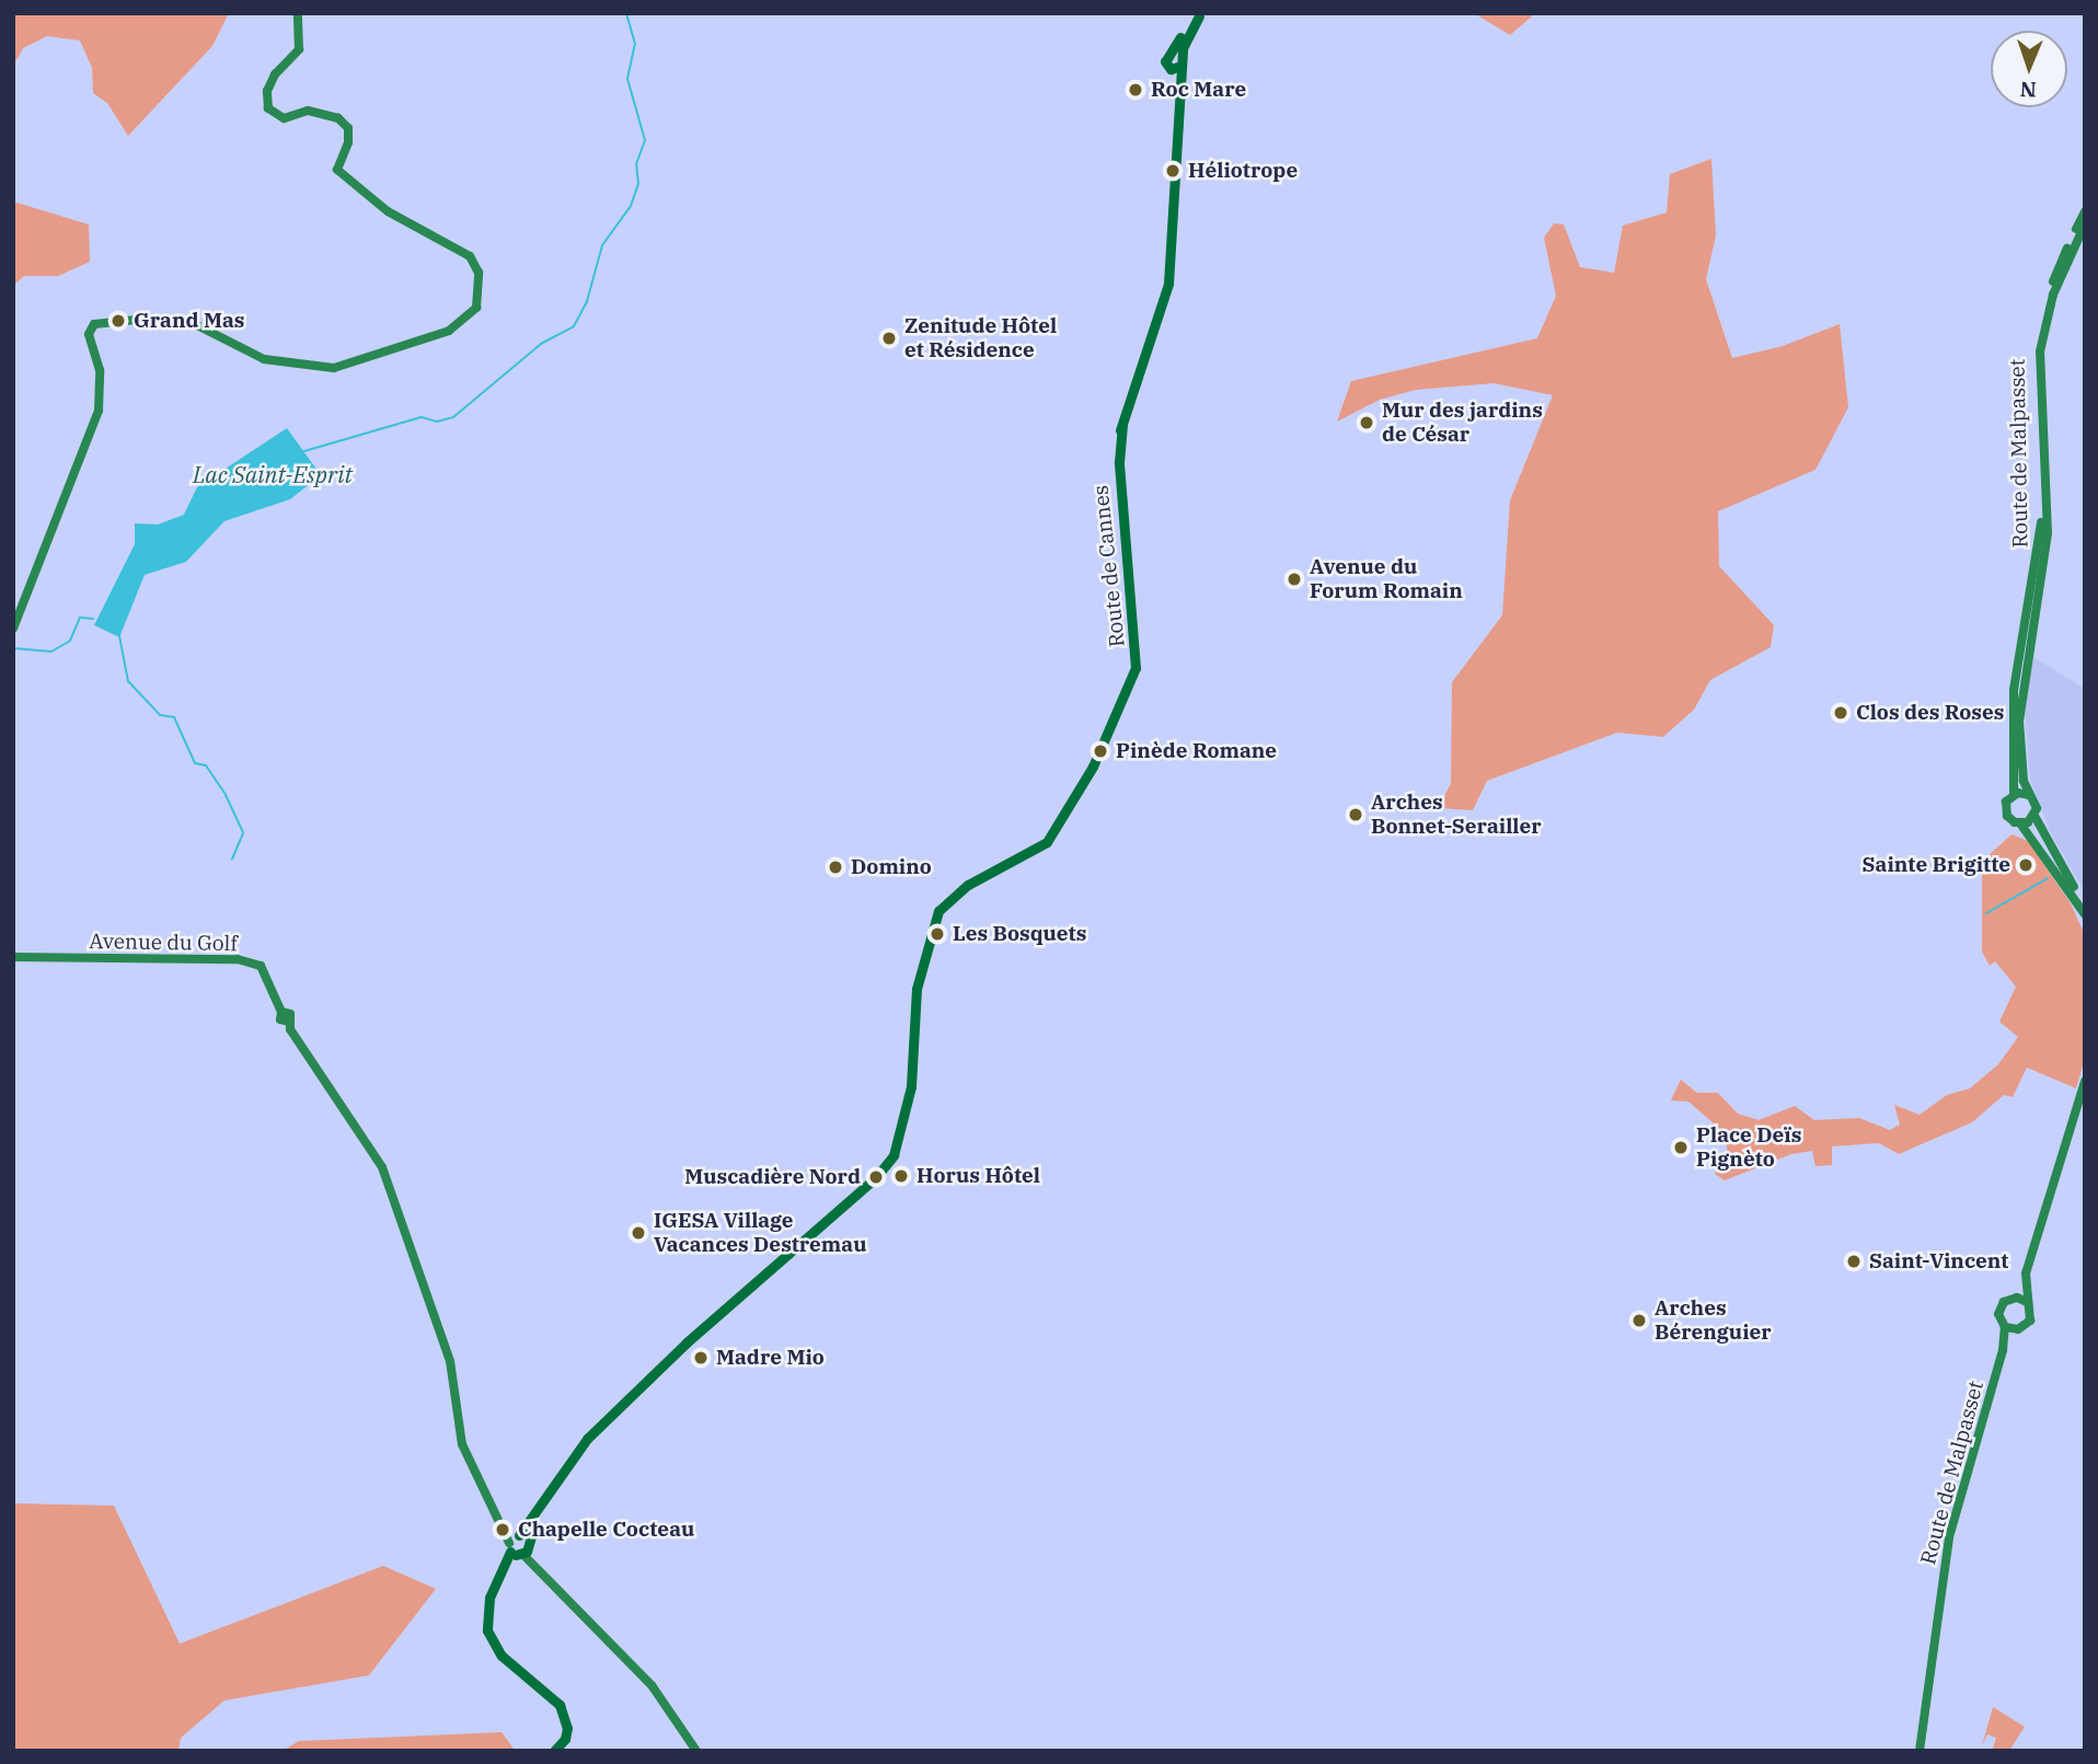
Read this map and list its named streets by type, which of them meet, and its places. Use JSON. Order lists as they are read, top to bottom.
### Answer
{
  "streets": {
    "main road": ["Route de Cannes"],
    "street": ["Route de Malpasset", "Avenue du Golf"]
  },
  "crossings": [
    ["Route de Cannes", "Avenue du Golf"]
  ],
  "water": ["Lac Saint-Esprit"],
  "places": [
    "Roc Mare",
    "Héliotrope",
    "Grand Mas",
    "Zenitude Hôtel et Résidence",
    "Mur des jardins de César",
    "Avenue du Forum Romain",
    "Clos des Roses",
    "Pinède Romane",
    "Arches Bonnet-Serailler",
    "Sainte Brigitte",
    "Domino",
    "Les Bosquets",
    "Place Deïs Pignèto",
    "Horus Hôtel",
    "Muscadière Nord",
    "IGESA Village Vacances Destremau",
    "Saint-Vincent",
    "Arches Bérenguier",
    "Madre Mio",
    "Chapelle Cocteau"
  ],
  "north": "bottom"
}
